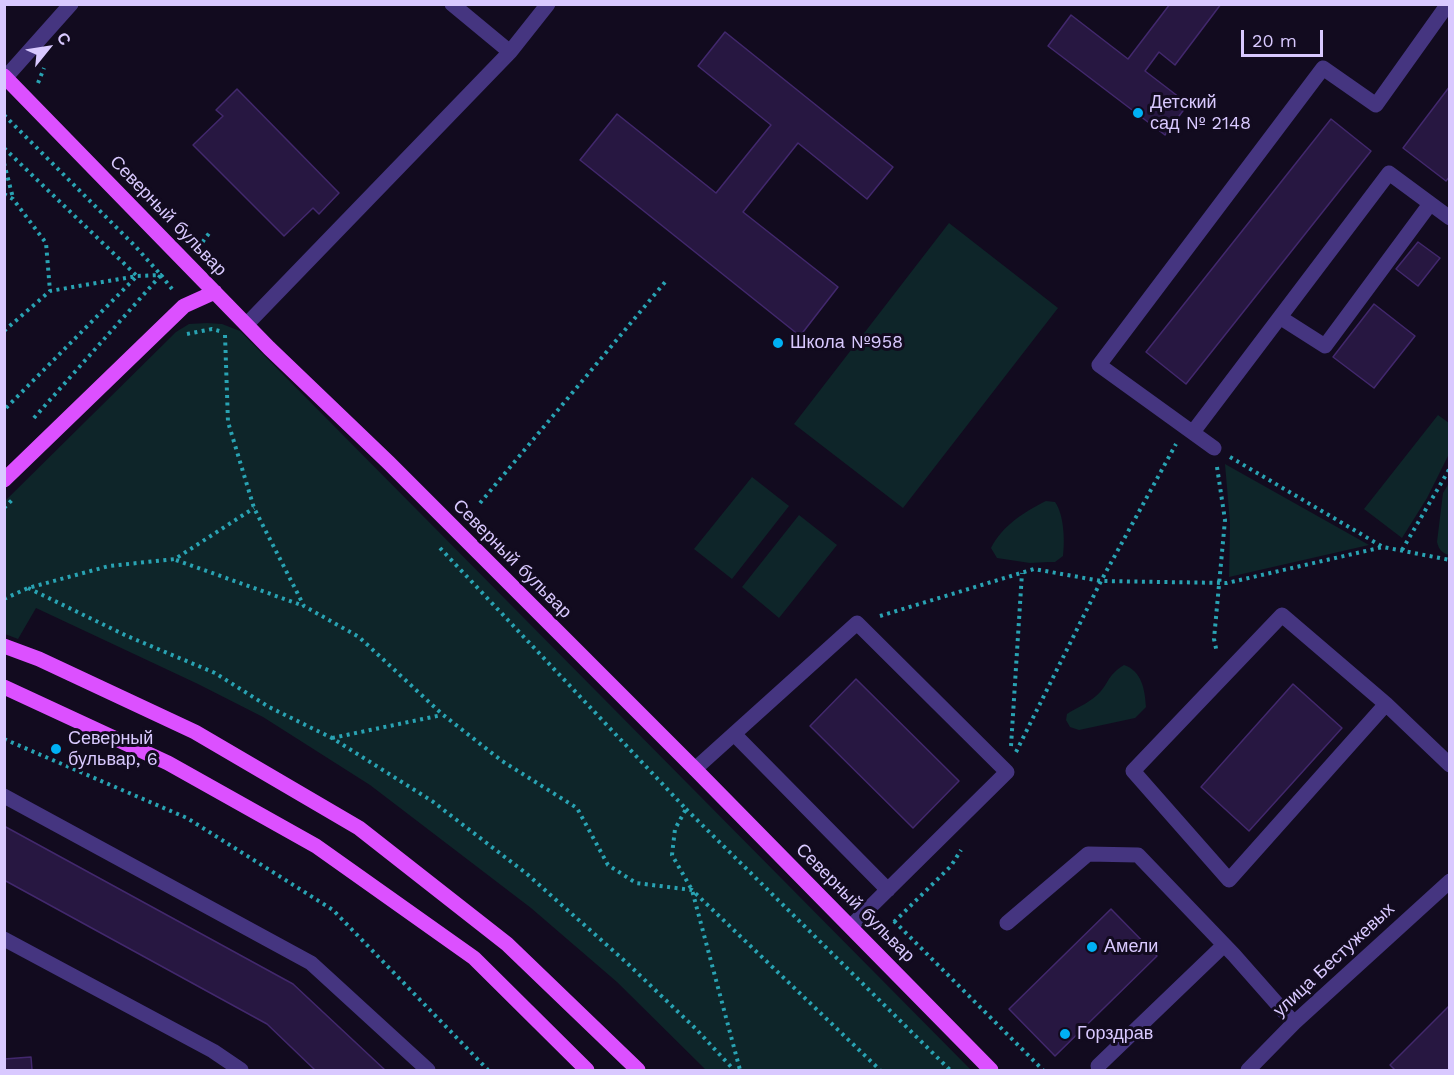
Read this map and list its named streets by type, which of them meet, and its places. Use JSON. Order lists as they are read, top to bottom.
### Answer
{
  "streets": {
    "main road": ["Северный бульвар"],
    "street": ["улица Бестужевых"]
  },
  "places": [
    "Детский сад № 2148",
    "Школа №958",
    "Северный бульвар, 6",
    "Амели",
    "Горздрав"
  ],
  "scale_bar": "20 m",
  "north": "top right"
}
